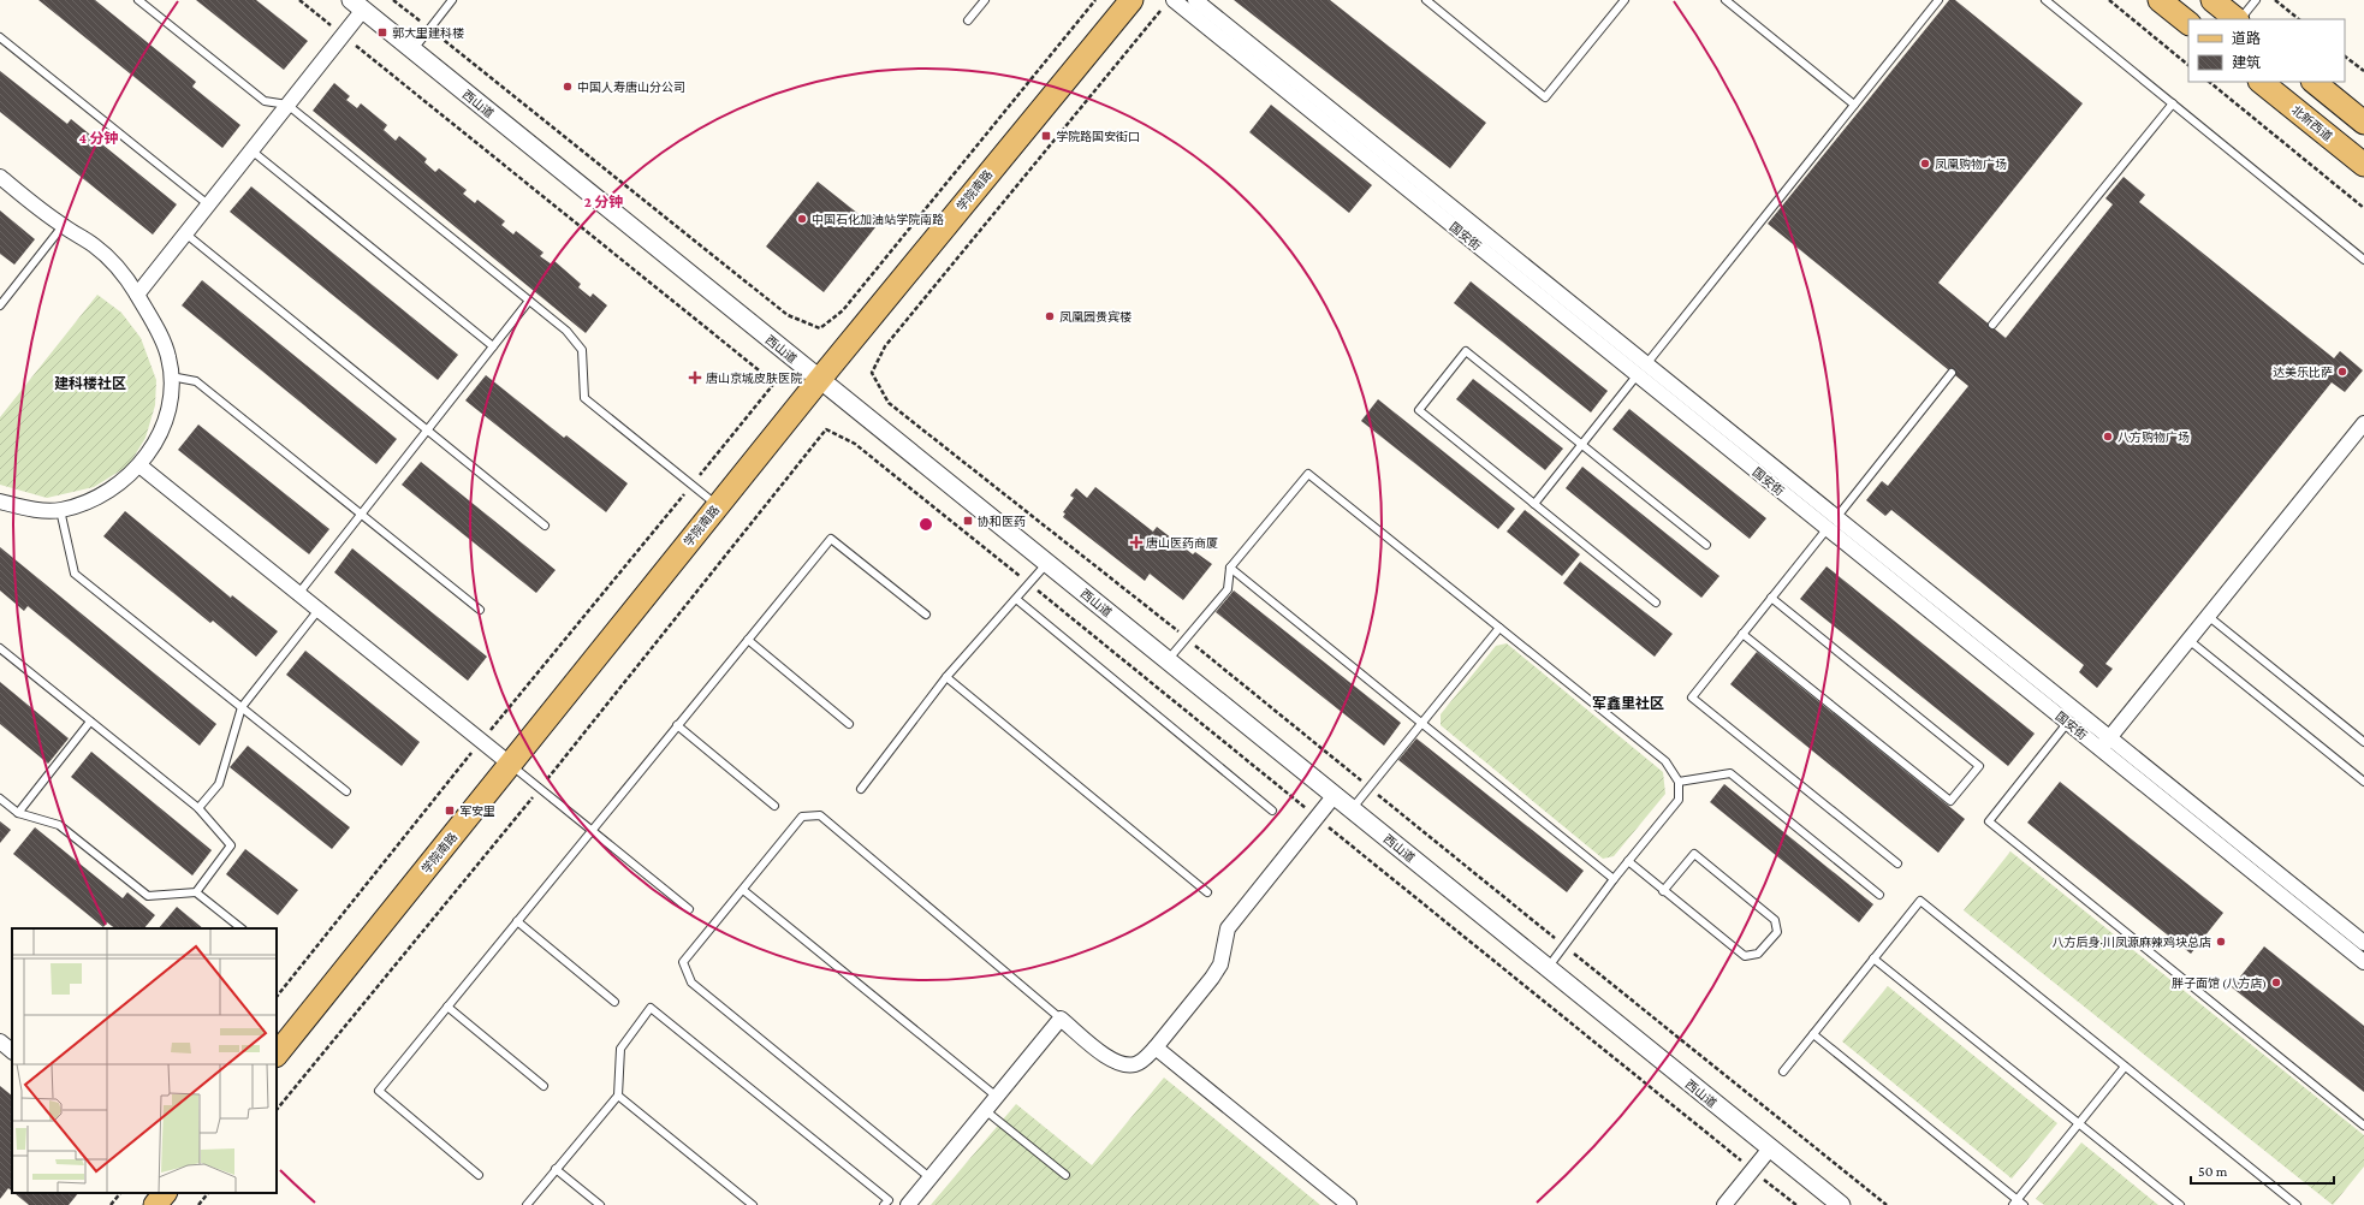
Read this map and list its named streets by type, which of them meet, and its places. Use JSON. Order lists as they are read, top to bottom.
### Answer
{
  "streets": {
    "main road": ["北新西道", "学院南路"],
    "street": ["西山道", "国安街"]
  },
  "crossings": [
    ["西山道", "学院南路"]
  ],
  "districts": ["建科楼社区", "军鑫里社区"],
  "places": {
    "transit": [
      "郭大里建科楼",
      "学院路国安街口",
      "协和医药",
      "军安里"
    ],
    "other": [
      "中国人寿唐山分公司",
      "凤凰购物广场",
      "中国石化加油站学院南路",
      "凤凰园贵宾楼",
      "达美乐比萨",
      "八方购物广场",
      "八方后身·川凤源麻辣鸡块总店",
      "胖子面馆 (八方店)"
    ],
    "health": ["唐山京城皮肤医院", "唐山医药商厦"]
  },
  "legend": ["道路", "建筑"],
  "scale_bar": "50 m",
  "rings": ["4 分钟", "2 分钟"]
}
